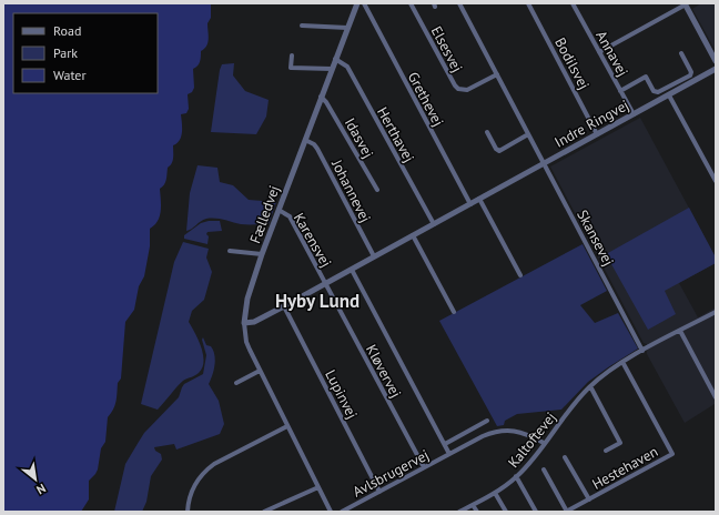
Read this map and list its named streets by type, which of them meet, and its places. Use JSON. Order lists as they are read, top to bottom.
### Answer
{
  "streets": {
    "street": [
      "Elsesvej",
      "Annavej",
      "Bodilsvej",
      "Grethevej",
      "Indre Ringvej",
      "Herthavej",
      "Idasvej",
      "Johannevej",
      "Fælledvej",
      "Skansevej",
      "Karensvej",
      "Kløvervej",
      "Lupinvej",
      "Kaltoftevej",
      "Hestehaven",
      "Avlsbrugervej"
    ]
  },
  "crossings": [
    ["Elsesvej", "Skansevej"],
    ["Annavej", "Indre Ringvej"],
    ["Bodilsvej", "Indre Ringvej"],
    ["Grethevej", "Indre Ringvej"],
    ["Indre Ringvej", "Herthavej"],
    ["Indre Ringvej", "Johannevej"],
    ["Indre Ringvej", "Fælledvej"],
    ["Indre Ringvej", "Skansevej"],
    ["Indre Ringvej", "Karensvej"],
    ["Indre Ringvej", "Kløvervej"],
    ["Indre Ringvej", "Lupinvej"],
    ["Indre Ringvej", "Avlsbrugervej"],
    ["Herthavej", "Fælledvej"],
    ["Idasvej", "Fælledvej"],
    ["Johannevej", "Fælledvej"],
    ["Fælledvej", "Karensvej"],
    ["Skansevej", "Kaltoftevej"],
    ["Karensvej", "Kløvervej"],
    ["Kløvervej", "Avlsbrugervej"],
    ["Lupinvej", "Avlsbrugervej"],
    ["Kaltoftevej", "Hestehaven"],
    ["Kaltoftevej", "Avlsbrugervej"]
  ],
  "districts": ["Hyby Lund"],
  "legend": ["Road", "Park", "Water"],
  "north": "bottom right"
}
